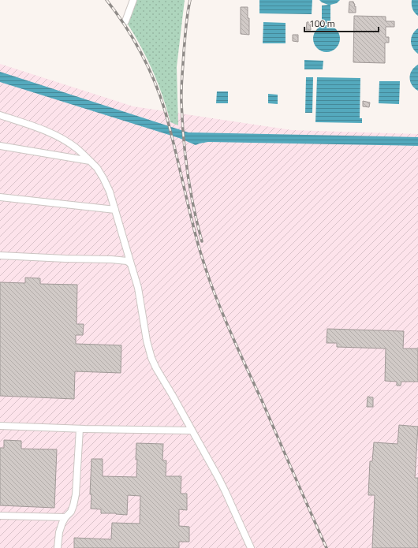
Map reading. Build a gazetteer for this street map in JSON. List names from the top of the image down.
{
  "scale_bar": "100 m"
}
